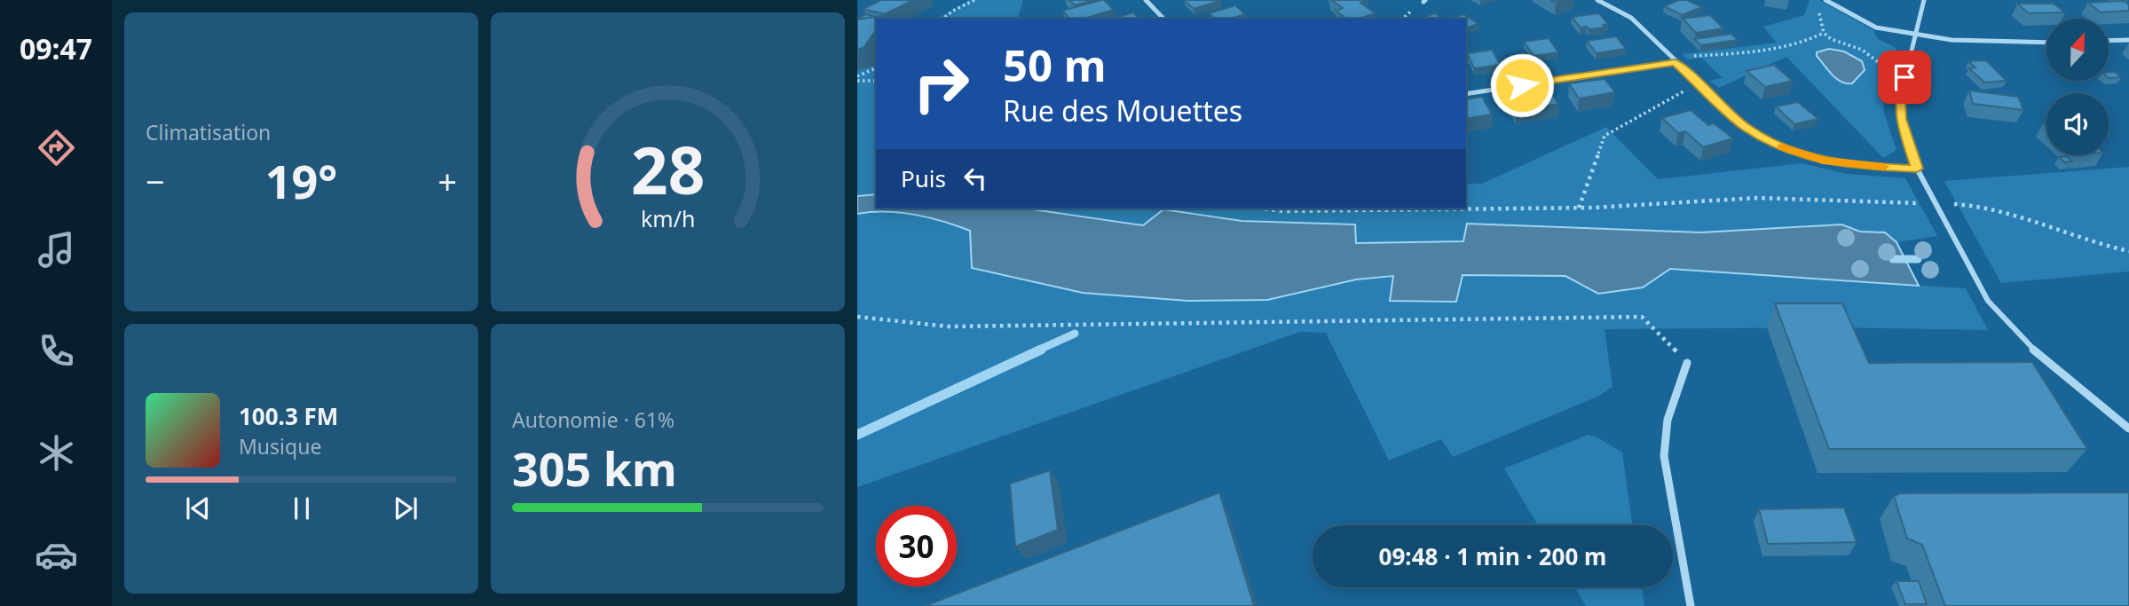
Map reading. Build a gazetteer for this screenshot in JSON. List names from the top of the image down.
{
  "north": "top",
  "page": {
    "tabs": "09:47",
    "tile": [
      "Climatisation",
      ["Autonomie · 61%", "305 km"]
    ],
    "turn": ["50 m", "Rue des Mouettes"],
    "then": "Puis",
    "heat": ["−", "19°", "+"],
    "song": ["100.3 FM", "Musique"],
    "limit": "30",
    "trip": "09:48 · 1 min · 200 m",
    "gauge": ["28", "km/h"]
  }
}
